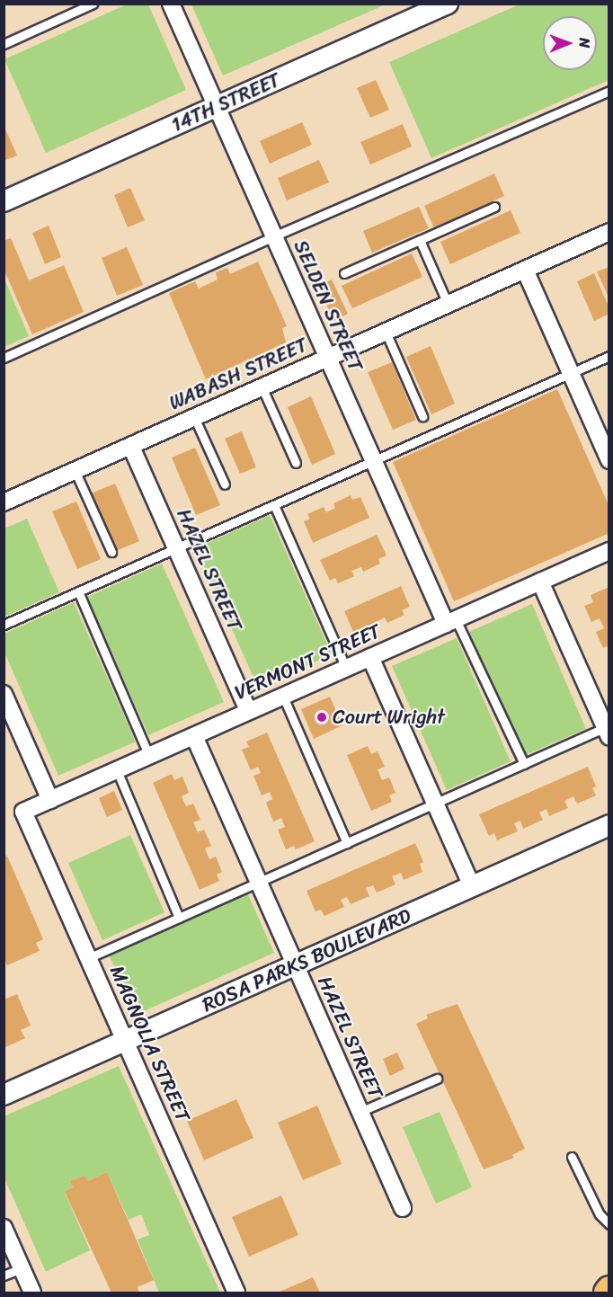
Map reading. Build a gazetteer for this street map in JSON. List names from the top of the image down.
{
  "streets": {
    "street": [
      "14TH STREET",
      "SELDEN STREET",
      "WABASH STREET",
      "HAZEL STREET",
      "VERMONT STREET",
      "ROSA PARKS BOULEVARD",
      "MAGNOLIA STREET"
    ]
  },
  "crossings": [
    ["14TH STREET", "SELDEN STREET"],
    ["SELDEN STREET", "WABASH STREET"],
    ["SELDEN STREET", "VERMONT STREET"],
    ["WABASH STREET", "HAZEL STREET"],
    ["HAZEL STREET", "VERMONT STREET"],
    ["HAZEL STREET", "ROSA PARKS BOULEVARD"],
    ["VERMONT STREET", "MAGNOLIA STREET"],
    ["ROSA PARKS BOULEVARD", "MAGNOLIA STREET"]
  ],
  "places": ["Court Wright"],
  "north": "right"
}
